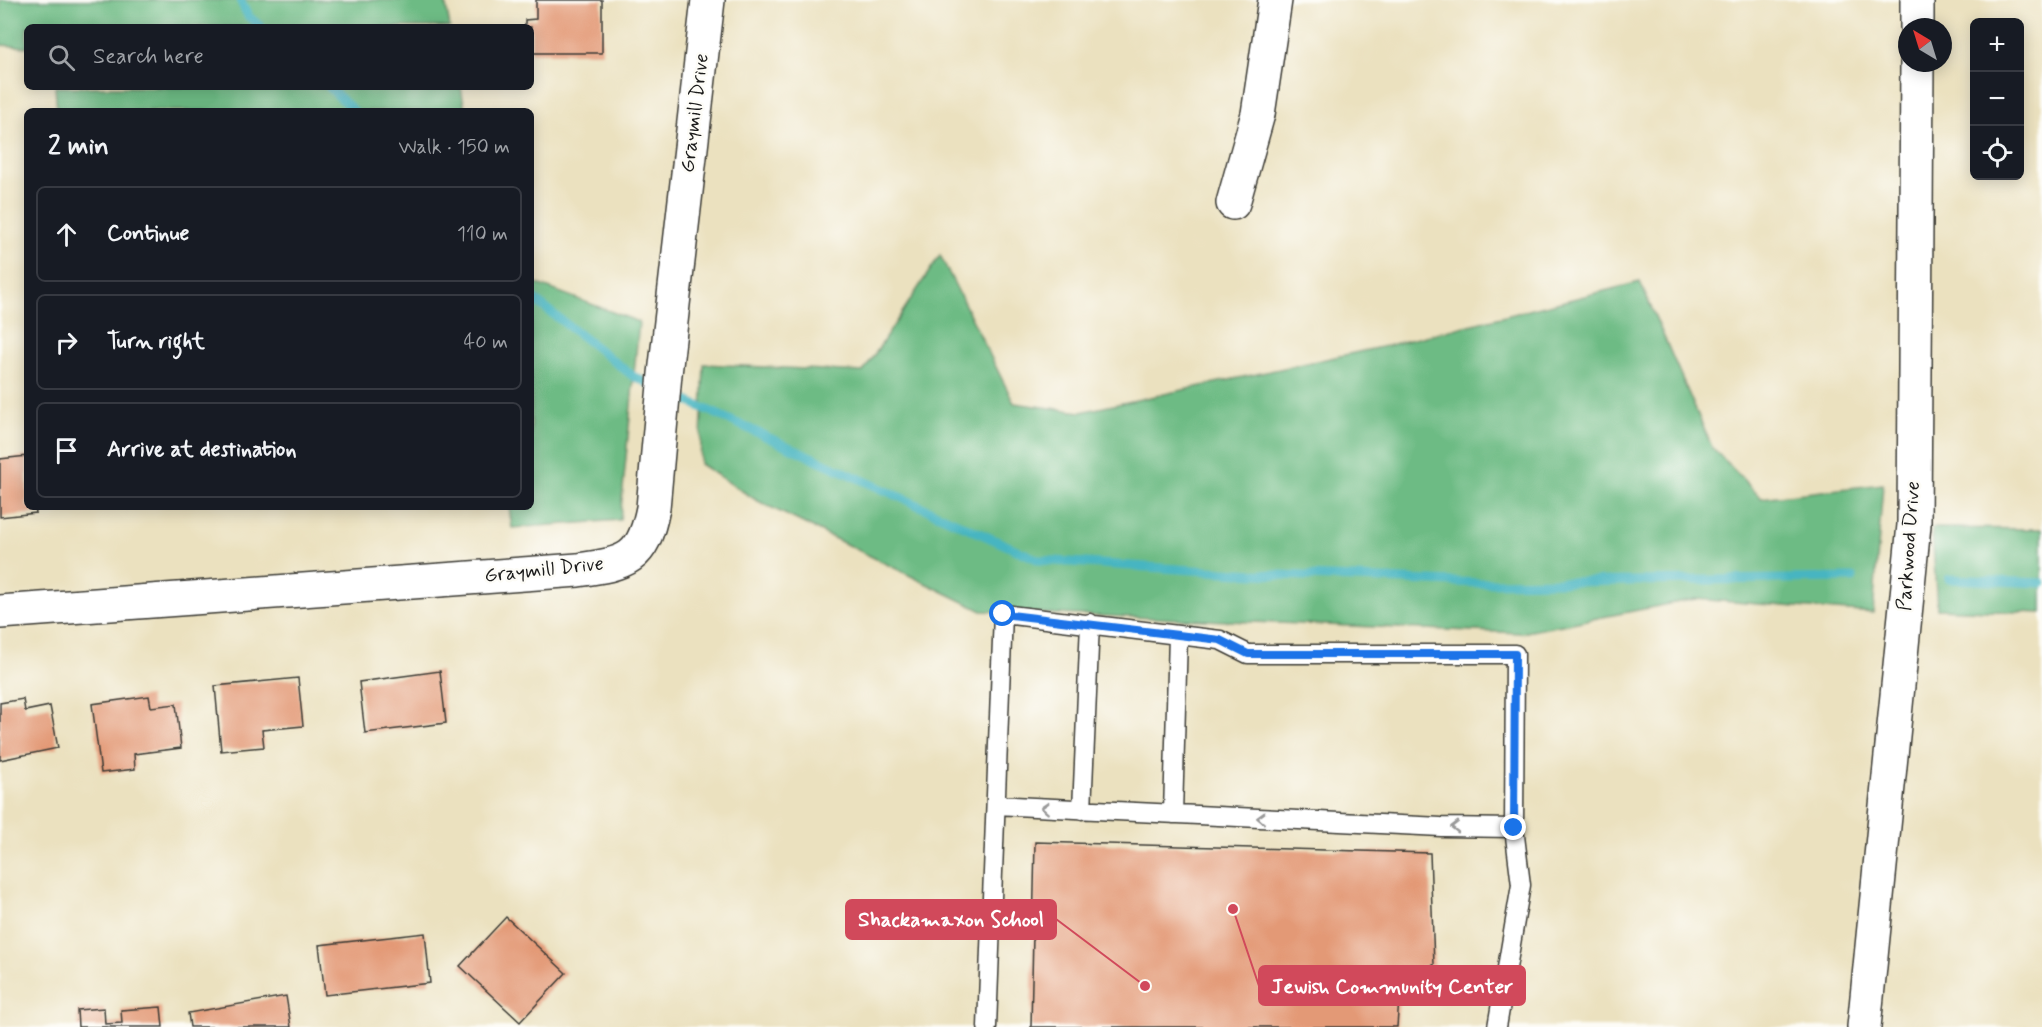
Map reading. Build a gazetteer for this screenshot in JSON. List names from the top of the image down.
{
  "streets": {
    "street": ["Graymill Drive", "Parkwood Drive"]
  },
  "places": ["Jewish Community Center", "Shackamaxon School"],
  "north": "top left",
  "page": {
    "map_buttons": ["+", "−"],
    "search": "Search here",
    "heading": ["2 min", "Walk · 150 m"],
    "list": [
      ["Continue", "110 m"],
      ["Turn right", "40 m"],
      "Arrive at destination"
    ]
  }
}
